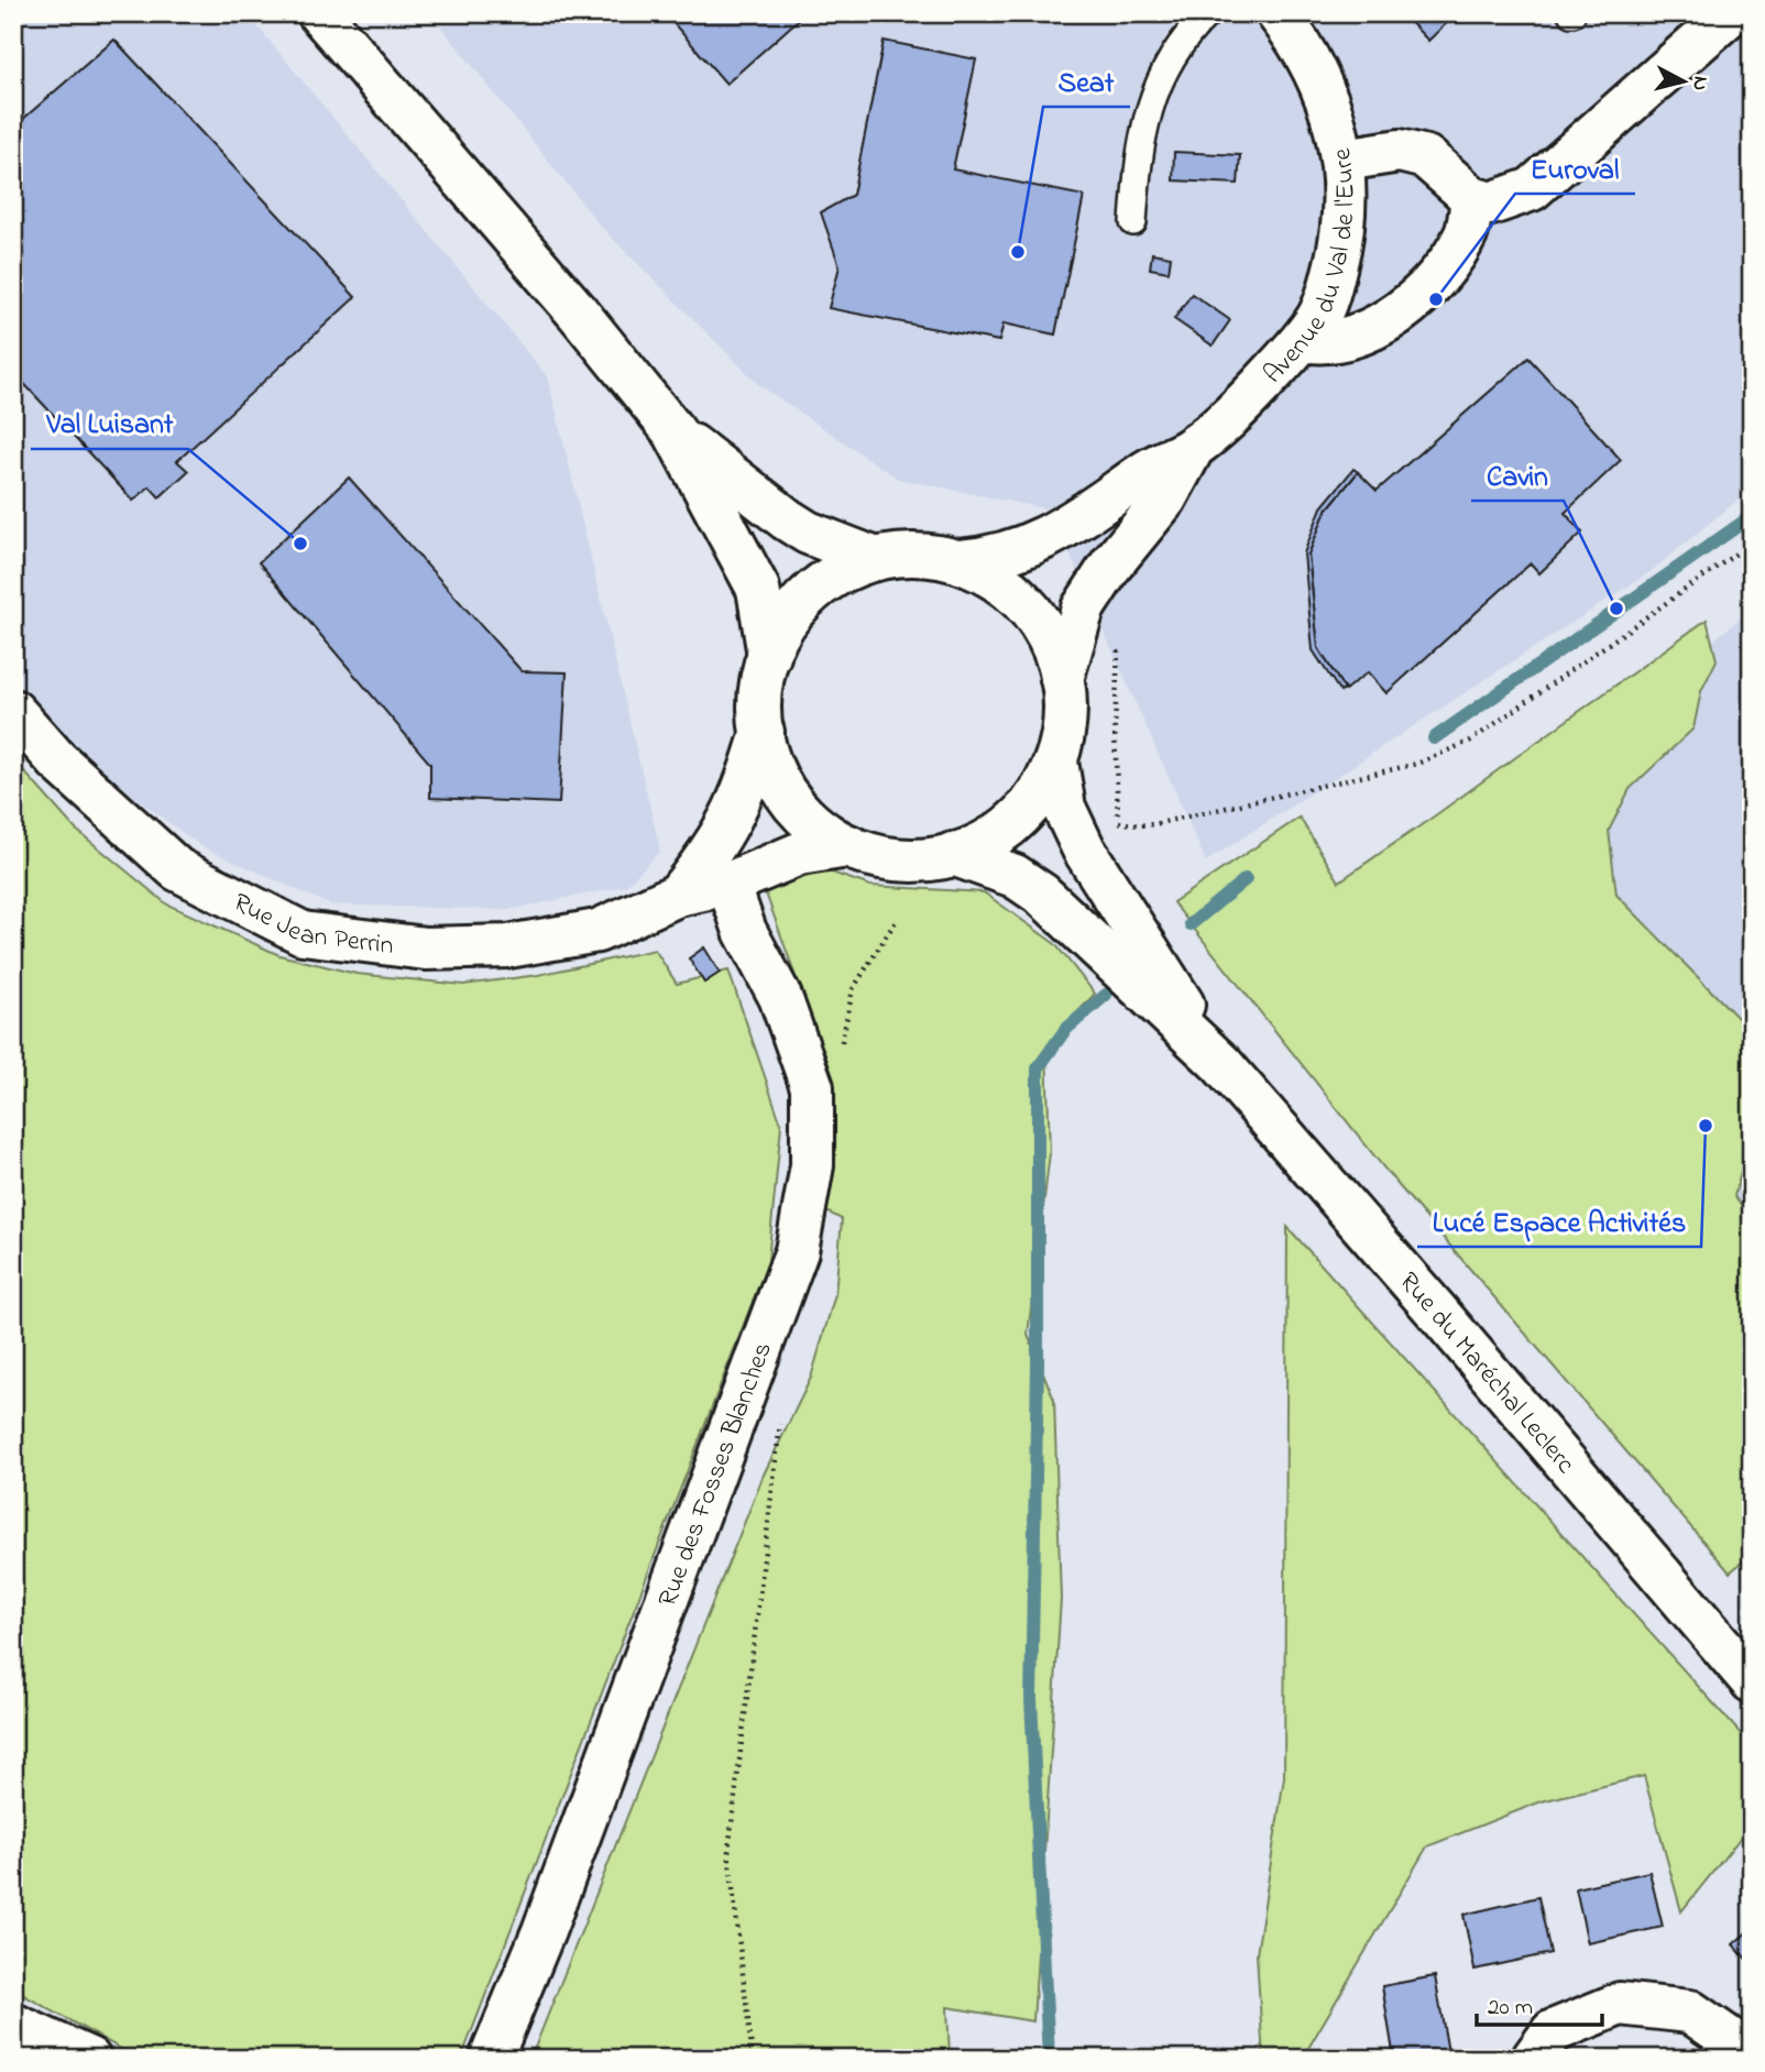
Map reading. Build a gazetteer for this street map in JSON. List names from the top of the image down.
{
  "streets": {
    "street": [
      "Avenue du Val de l'Eure",
      "Rue Jean Perrin",
      "Rue du Maréchal Leclerc",
      "Rue des Fosses Blanches"
    ]
  },
  "crossings": [
    ["Rue Jean Perrin", "Rue des Fosses Blanches"]
  ],
  "places": [
    "Seat",
    "Euroval",
    "Val Luisant",
    "Cavin",
    "Lucé Espace Activités"
  ],
  "scale_bar": "20 m",
  "north": "right"
}
